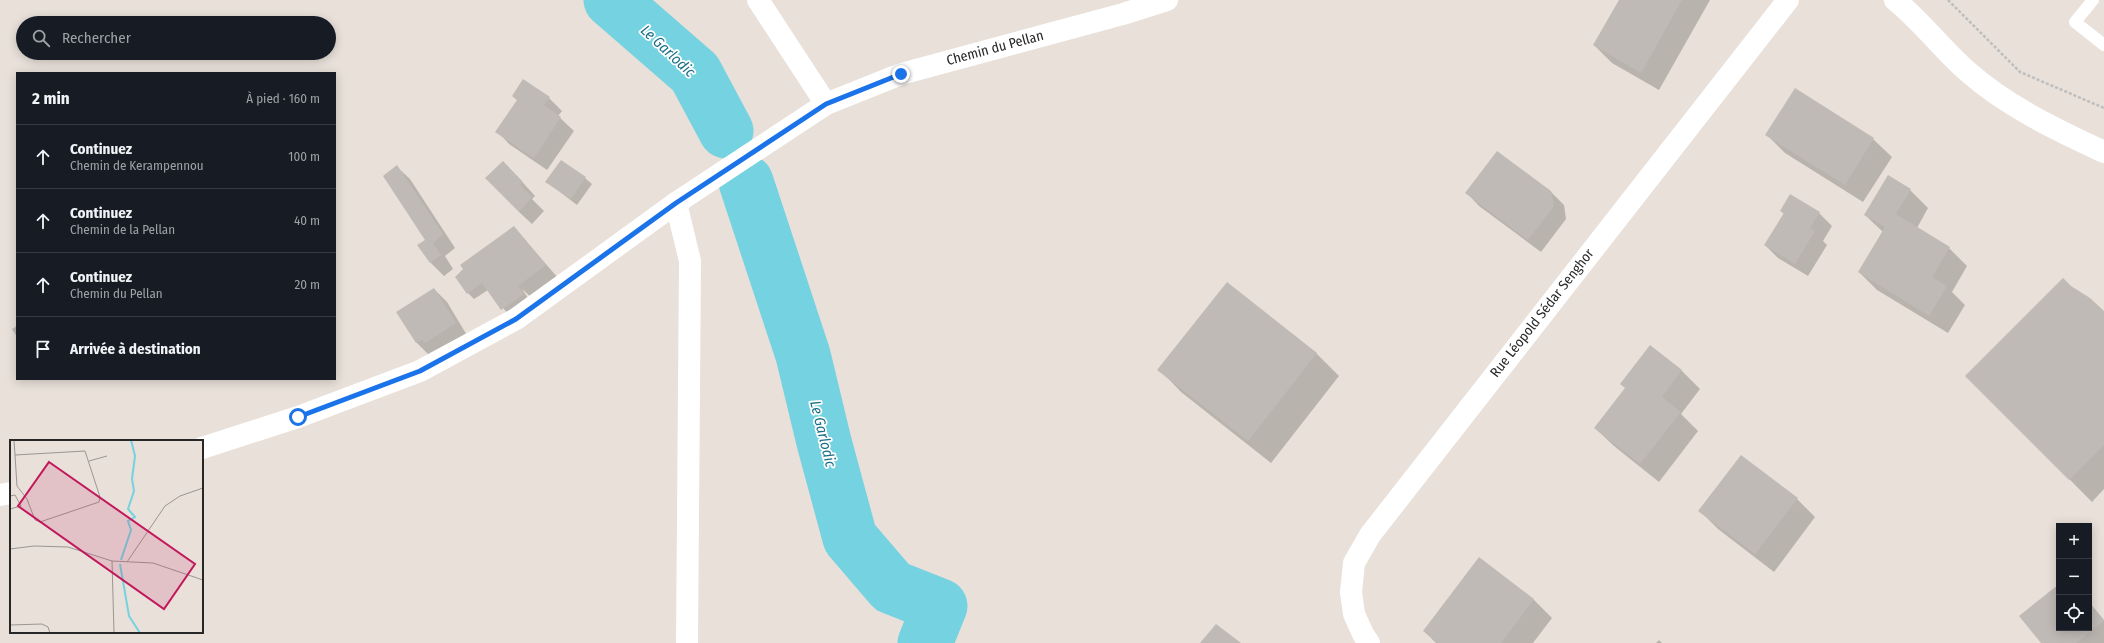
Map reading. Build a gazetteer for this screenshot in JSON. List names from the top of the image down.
{
  "streets": {
    "street": ["Chemin du Pellan", "Rue Léopold Sédar Senghor"]
  },
  "water": ["Le Garlodic"],
  "page": {
    "search": "Rechercher",
    "heading": ["2 min", "À pied · 160 m"],
    "list": [
      ["Continuez", "Chemin de Kerampennou", "100 m"],
      ["Continuez", "Chemin de la Pellan", "40 m"],
      ["Continuez", "Chemin du Pellan", "20 m"],
      "Arrivée à destination"
    ],
    "map_buttons": ["+", "−"]
  }
}
